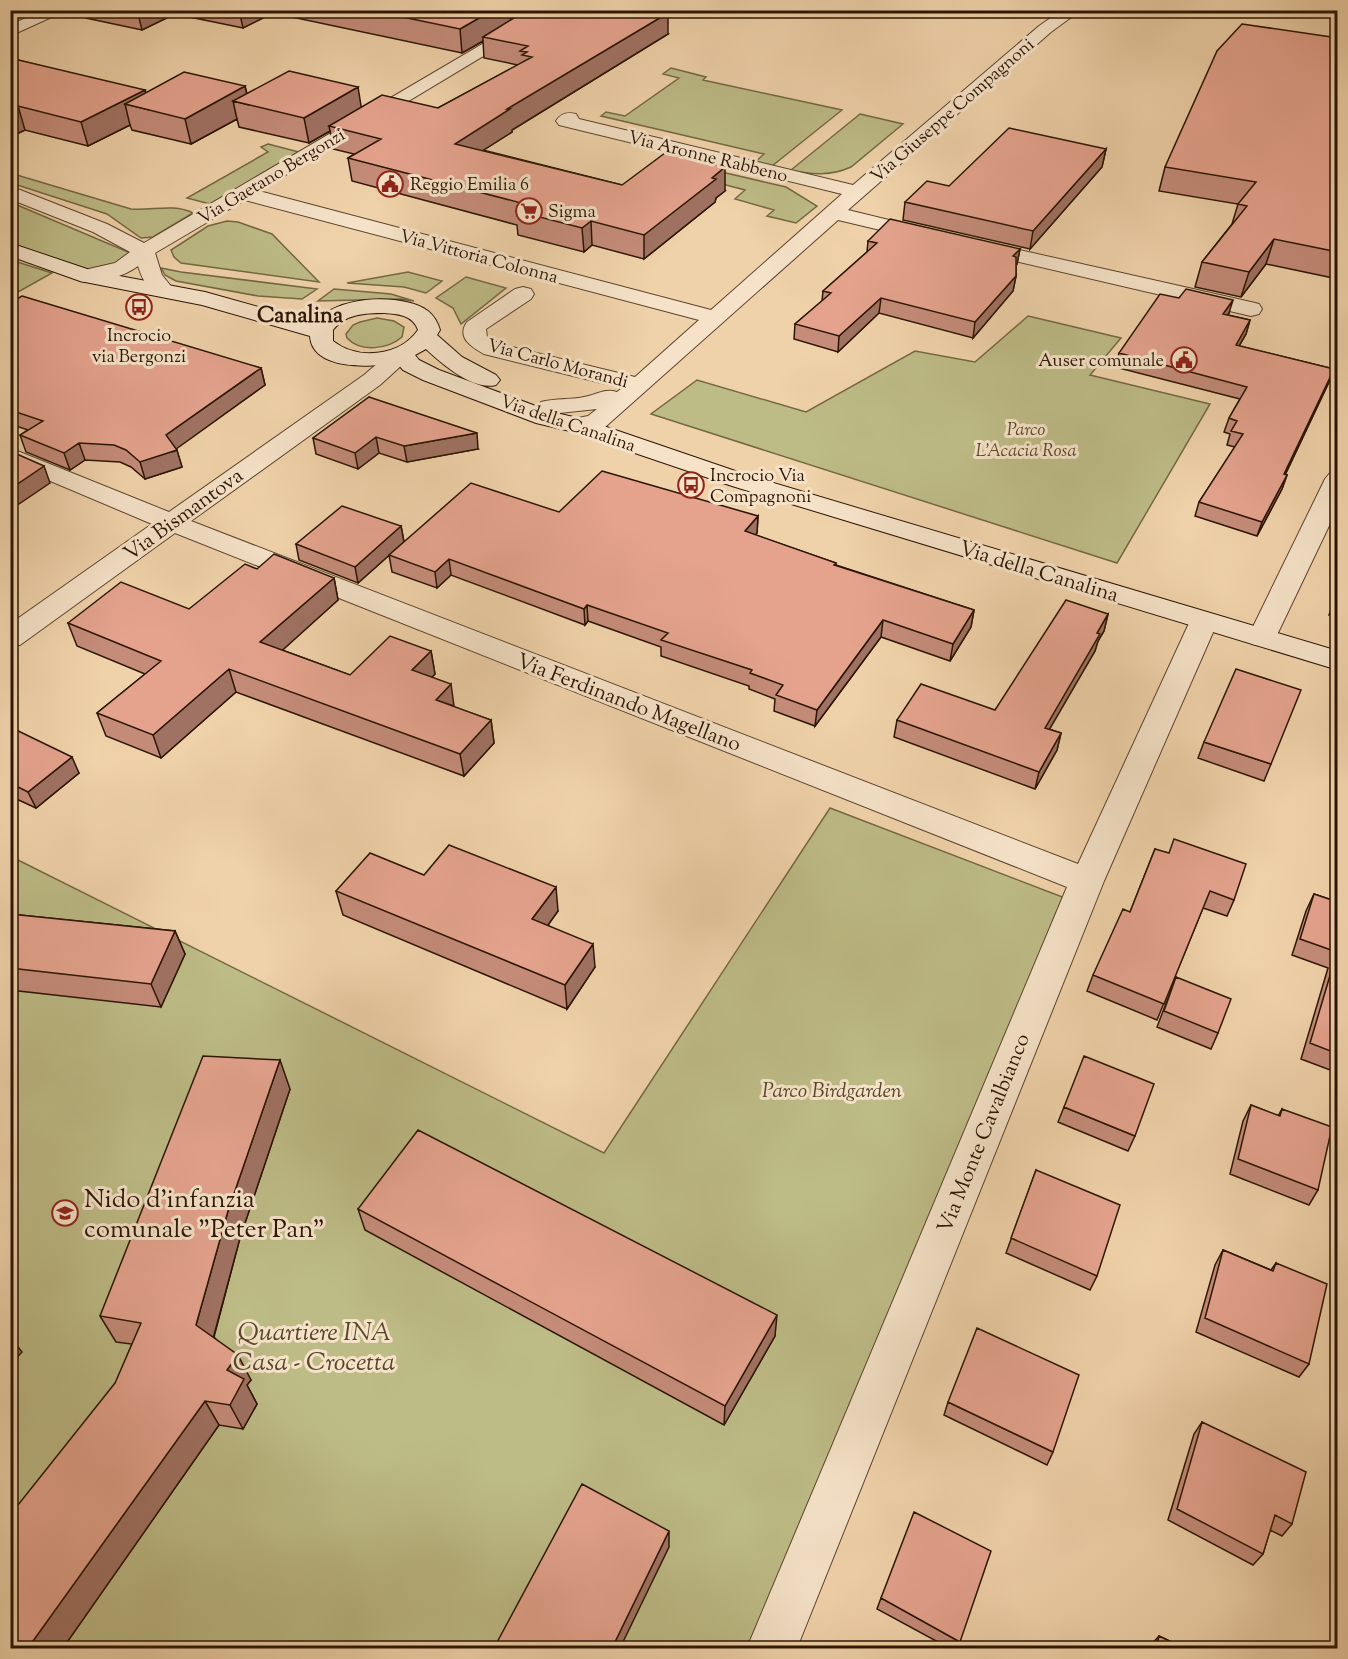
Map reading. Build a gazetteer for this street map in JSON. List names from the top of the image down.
{
  "streets": {
    "street": [
      "Via Giuseppe Compagnoni",
      "Via Aronne Rabbeno",
      "Via Gaetano Bergonzi",
      "Via Vittoria Colonna",
      "Via Carlo Morandi",
      "Via della Canalina",
      "Via Bismantova",
      "Via Ferdinando Magellano",
      "Via Monte Cavalbianco"
    ]
  },
  "crossings": [
    ["Via Giuseppe Compagnoni", "Via Aronne Rabbeno"],
    ["Via Giuseppe Compagnoni", "Via Vittoria Colonna"],
    ["Via Giuseppe Compagnoni", "Via Carlo Morandi"],
    ["Via Giuseppe Compagnoni", "Via della Canalina"],
    ["Via Gaetano Bergonzi", "Via Vittoria Colonna"],
    ["Via Gaetano Bergonzi", "Via della Canalina"],
    ["Via della Canalina", "Via Bismantova"],
    ["Via della Canalina", "Via Monte Cavalbianco"],
    ["Via Bismantova", "Via Ferdinando Magellano"],
    ["Via Ferdinando Magellano", "Via Monte Cavalbianco"]
  ],
  "districts": ["Canalina"],
  "parks": ["Parco L'Acacia Rosa", "Parco Birdgarden", "Quartiere INA Casa - Crocetta"],
  "places": {
    "public building": ["Reggio Emilia 6", "Auser comunale"],
    "supermarket": ["Sigma"],
    "bus stop": ["Incrocio via Bergonzi", "Incrocio Via Compagnoni"],
    "school or university": ["Nido d'infanzia comunale \"Peter Pan\""]
  }
}
